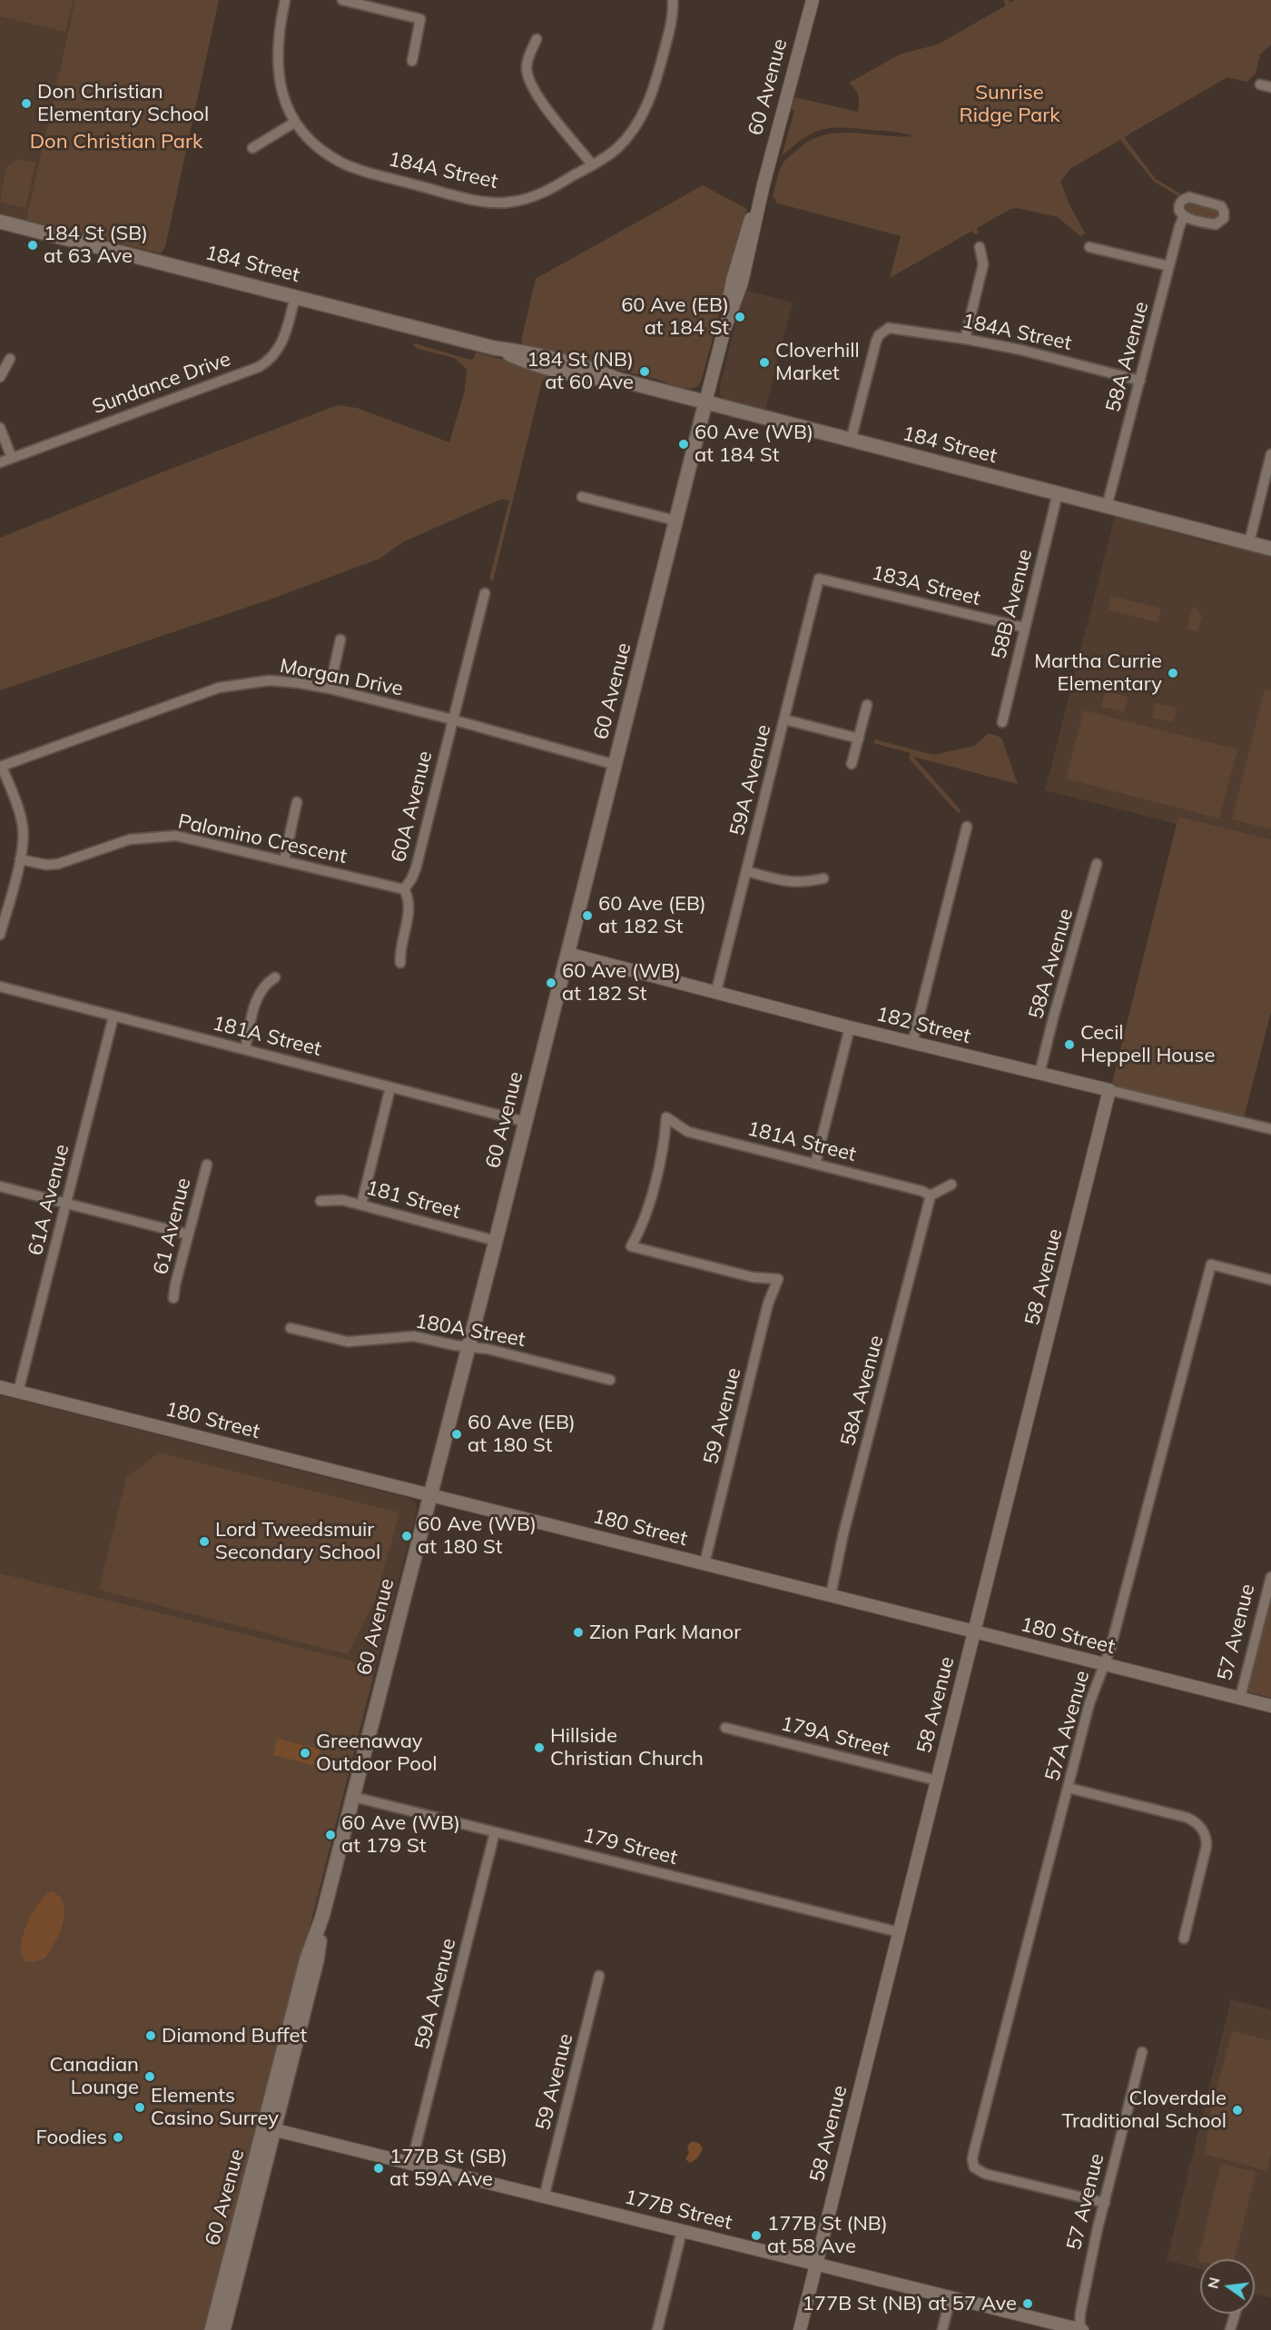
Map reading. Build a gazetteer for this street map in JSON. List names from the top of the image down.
{
  "streets": {
    "main road": ["60 Avenue", "184 Street"],
    "street": [
      "184A Street",
      "58A Avenue",
      "Sundance Drive",
      "183A Street",
      "58B Avenue",
      "Morgan Drive",
      "59A Avenue",
      "60A Avenue",
      "Palomino Crescent",
      "182 Street",
      "181A Street",
      "61A Avenue",
      "181 Street",
      "61 Avenue",
      "58 Avenue",
      "180A Street",
      "59 Avenue",
      "180 Street",
      "57 Avenue",
      "57A Avenue",
      "179A Street",
      "179 Street",
      "177B Street"
    ]
  },
  "crossings": [
    ["60 Avenue", "184 Street"],
    ["60 Avenue", "Morgan Drive"],
    ["60 Avenue", "182 Street"],
    ["60 Avenue", "181A Street"],
    ["60 Avenue", "181 Street"],
    ["60 Avenue", "180A Street"],
    ["60 Avenue", "180 Street"],
    ["60 Avenue", "179 Street"],
    ["60 Avenue", "177B Street"],
    ["184A Street", "184 Street"],
    ["184A Street", "58A Avenue"],
    ["184 Street", "58A Avenue"],
    ["184 Street", "Sundance Drive"],
    ["184 Street", "58B Avenue"],
    ["58A Avenue", "182 Street"],
    ["58A Avenue", "181A Street"],
    ["58A Avenue", "180 Street"],
    ["183A Street", "58B Avenue"],
    ["183A Street", "59A Avenue"],
    ["Morgan Drive", "60A Avenue"],
    ["59A Avenue", "182 Street"],
    ["59A Avenue", "179 Street"],
    ["59A Avenue", "177B Street"],
    ["60A Avenue", "Palomino Crescent"],
    ["182 Street", "58 Avenue"],
    ["181A Street", "61A Avenue"],
    ["181A Street", "59 Avenue"],
    ["61A Avenue", "180 Street"],
    ["58 Avenue", "180 Street"],
    ["58 Avenue", "179A Street"],
    ["58 Avenue", "179 Street"],
    ["58 Avenue", "177B Street"],
    ["59 Avenue", "180 Street"],
    ["59 Avenue", "177B Street"],
    ["180 Street", "57 Avenue"],
    ["180 Street", "57A Avenue"],
    ["57 Avenue", "57A Avenue"],
    ["57 Avenue", "177B Street"]
  ],
  "parks": ["Sunrise Ridge Park", "Don Christian Park"],
  "places": [
    "Don Christian Elementary School",
    "184 St (SB) at 63 Ave",
    "60 Ave (EB) at 184 St",
    "Cloverhill Market",
    "184 St (NB) at 60 Ave",
    "60 Ave (WB) at 184 St",
    "Martha Currie Elementary",
    "60 Ave (EB) at 182 St",
    "60 Ave (WB) at 182 St",
    "Cecil Heppell House",
    "60 Ave (EB) at 180 St",
    "60 Ave (WB) at 180 St",
    "Lord Tweedsmuir Secondary School",
    "Zion Park Manor",
    "Hillside Christian Church",
    "Greenaway Outdoor Pool",
    "60 Ave (WB) at 179 St",
    "Diamond Buffet",
    "Canadian Lounge",
    "Elements Casino Surrey",
    "Cloverdale Traditional School",
    "Foodies",
    "177B St (SB) at 59A Ave",
    "177B St (NB) at 58 Ave",
    "177B St (NB) at 57 Ave"
  ],
  "north": "left"
}
